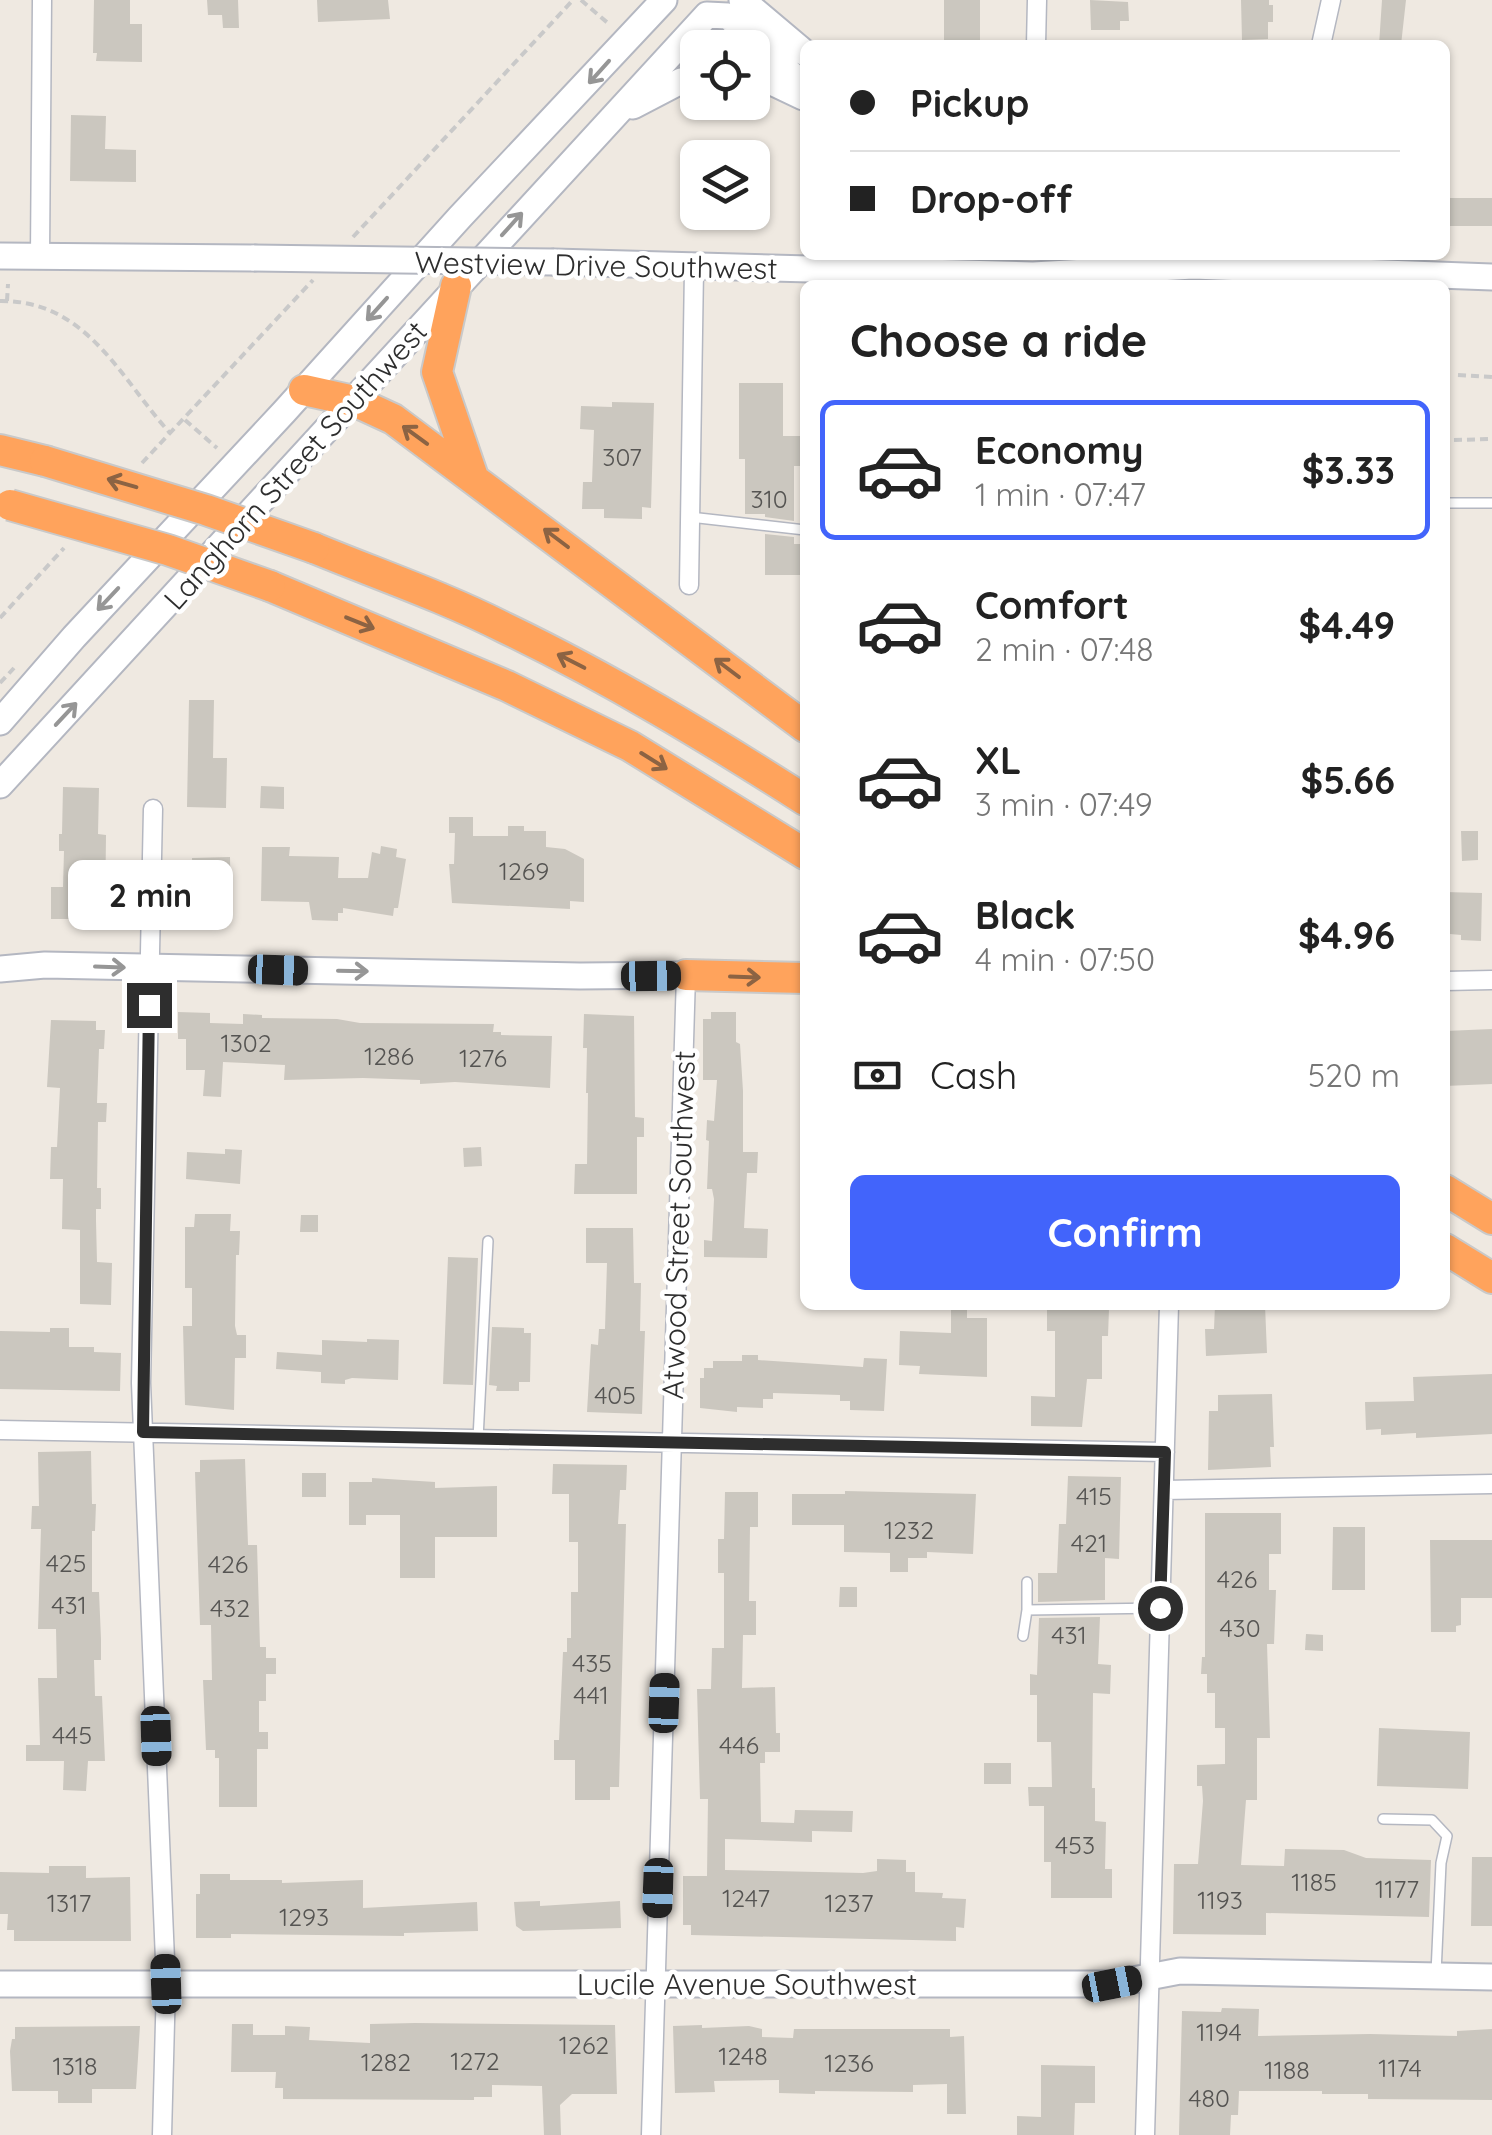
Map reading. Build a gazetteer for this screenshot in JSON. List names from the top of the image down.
{
  "streets": {
    "street": [
      "Westview Drive Southwest",
      "Langhorn Street Southwest",
      "Atwood Street Southwest",
      "Lucile Avenue Southwest"
    ]
  },
  "crossings": [
    ["Atwood Street Southwest", "Lucile Avenue Southwest"]
  ],
  "house_numbers": [
    "307",
    "310",
    "1269",
    "1302",
    "1286",
    "1276",
    "405",
    "415",
    "1232",
    "421",
    "425",
    "426",
    "426",
    "431",
    "432",
    "430",
    "431",
    "435",
    "441",
    "445",
    "446",
    "453",
    "1185",
    "1177",
    "1247",
    "1193",
    "1317",
    "1237",
    "1293",
    "1194",
    "1262",
    "1248",
    "1272",
    "1282",
    "1236",
    "1318",
    "1174",
    "1188",
    "480"
  ],
  "page": {
    "banner": ["Pickup", "Drop-off"],
    "heading": "Choose a ride",
    "list": [
      {
        "name": "Economy",
        "note": "1 min · 07:47",
        "value": "$3.33"
      },
      {
        "name": "Comfort",
        "note": "2 min · 07:48",
        "value": "$4.49"
      },
      {
        "name": "XL",
        "note": "3 min · 07:49",
        "value": "$5.66"
      },
      {
        "name": "Black",
        "note": "4 min · 07:50",
        "value": "$4.96"
      }
    ],
    "bubble": "2 min",
    "pay": ["Cash", "520 m"],
    "buttons": "Confirm"
  }
}
